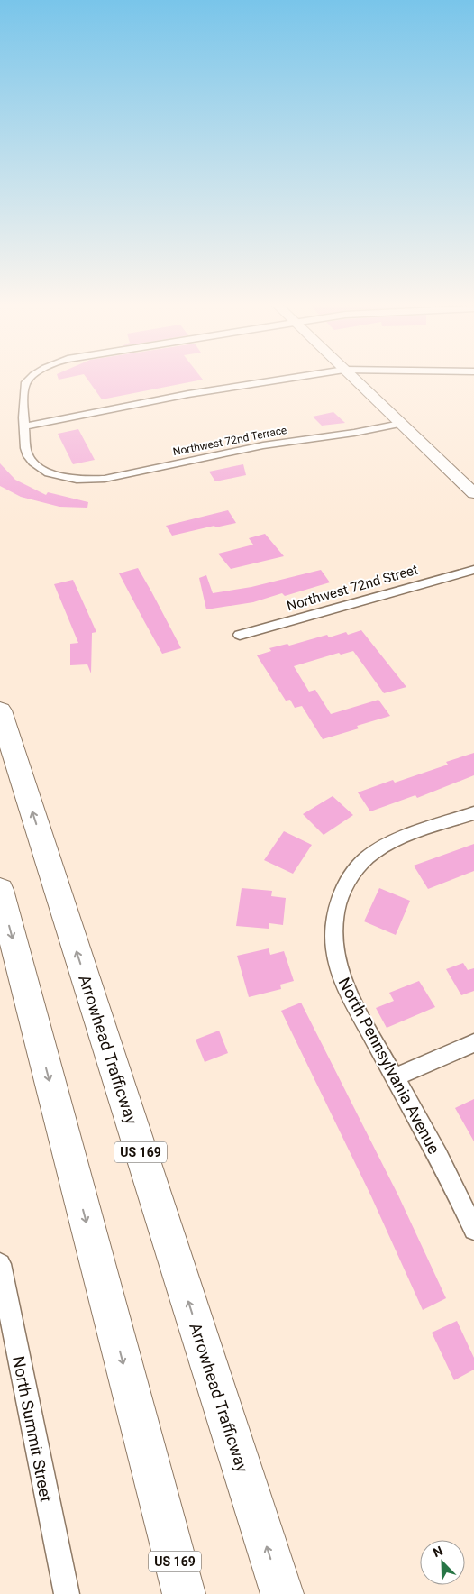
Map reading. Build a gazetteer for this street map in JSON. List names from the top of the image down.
{
  "streets": {
    "highway": ["Arrowhead Trafficway", "US 169"],
    "street": [
      "Northwest 72nd Terrace",
      "Northwest 72nd Street",
      "North Pennsylvania Avenue",
      "North Summit Street"
    ]
  },
  "north": "top left"
}
